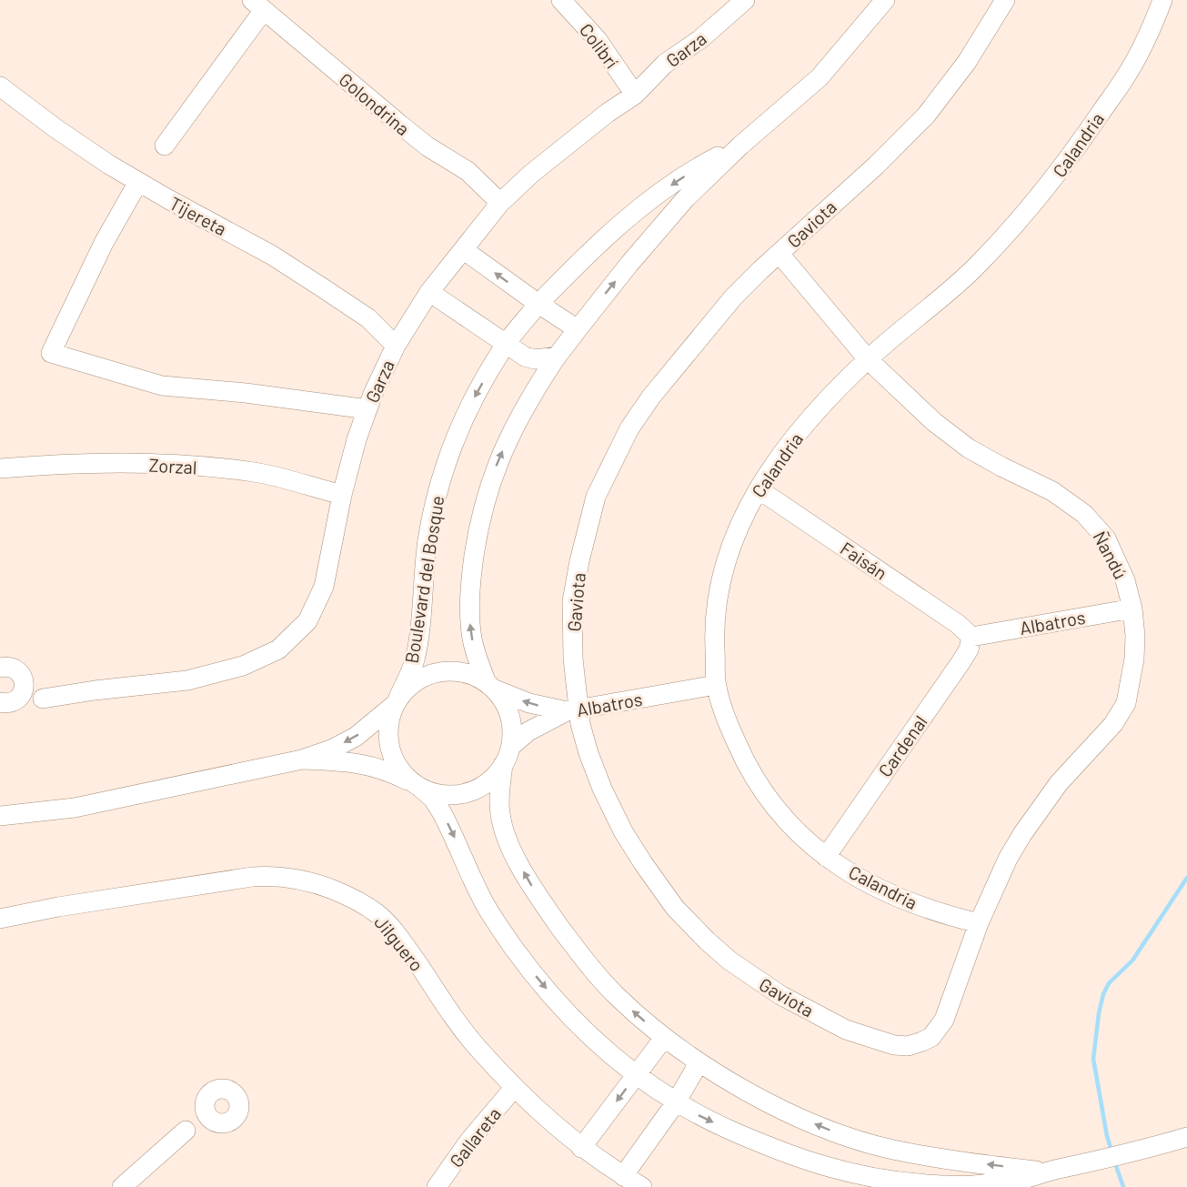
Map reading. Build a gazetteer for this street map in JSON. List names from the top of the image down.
{
  "streets": {
    "street": [
      "Colibrí",
      "Garza",
      "Golondrina",
      "Calandria",
      "Tijereta",
      "Gaviota",
      "Zorzal",
      "Ñandú",
      "Faisán",
      "Boulevard del Bosque",
      "Albatros",
      "Cardenal",
      "Jilguero",
      "Gallareta"
    ]
  },
  "crossings": [
    ["Colibrí", "Garza"],
    ["Garza", "Golondrina"],
    ["Garza", "Tijereta"],
    ["Garza", "Zorzal"],
    ["Calandria", "Gaviota"],
    ["Calandria", "Ñandú"],
    ["Calandria", "Faisán"],
    ["Calandria", "Albatros"],
    ["Calandria", "Cardenal"],
    ["Gaviota", "Ñandú"],
    ["Gaviota", "Albatros"],
    ["Ñandú", "Albatros"],
    ["Faisán", "Albatros"],
    ["Faisán", "Cardenal"],
    ["Albatros", "Cardenal"],
    ["Jilguero", "Gallareta"]
  ]
}
